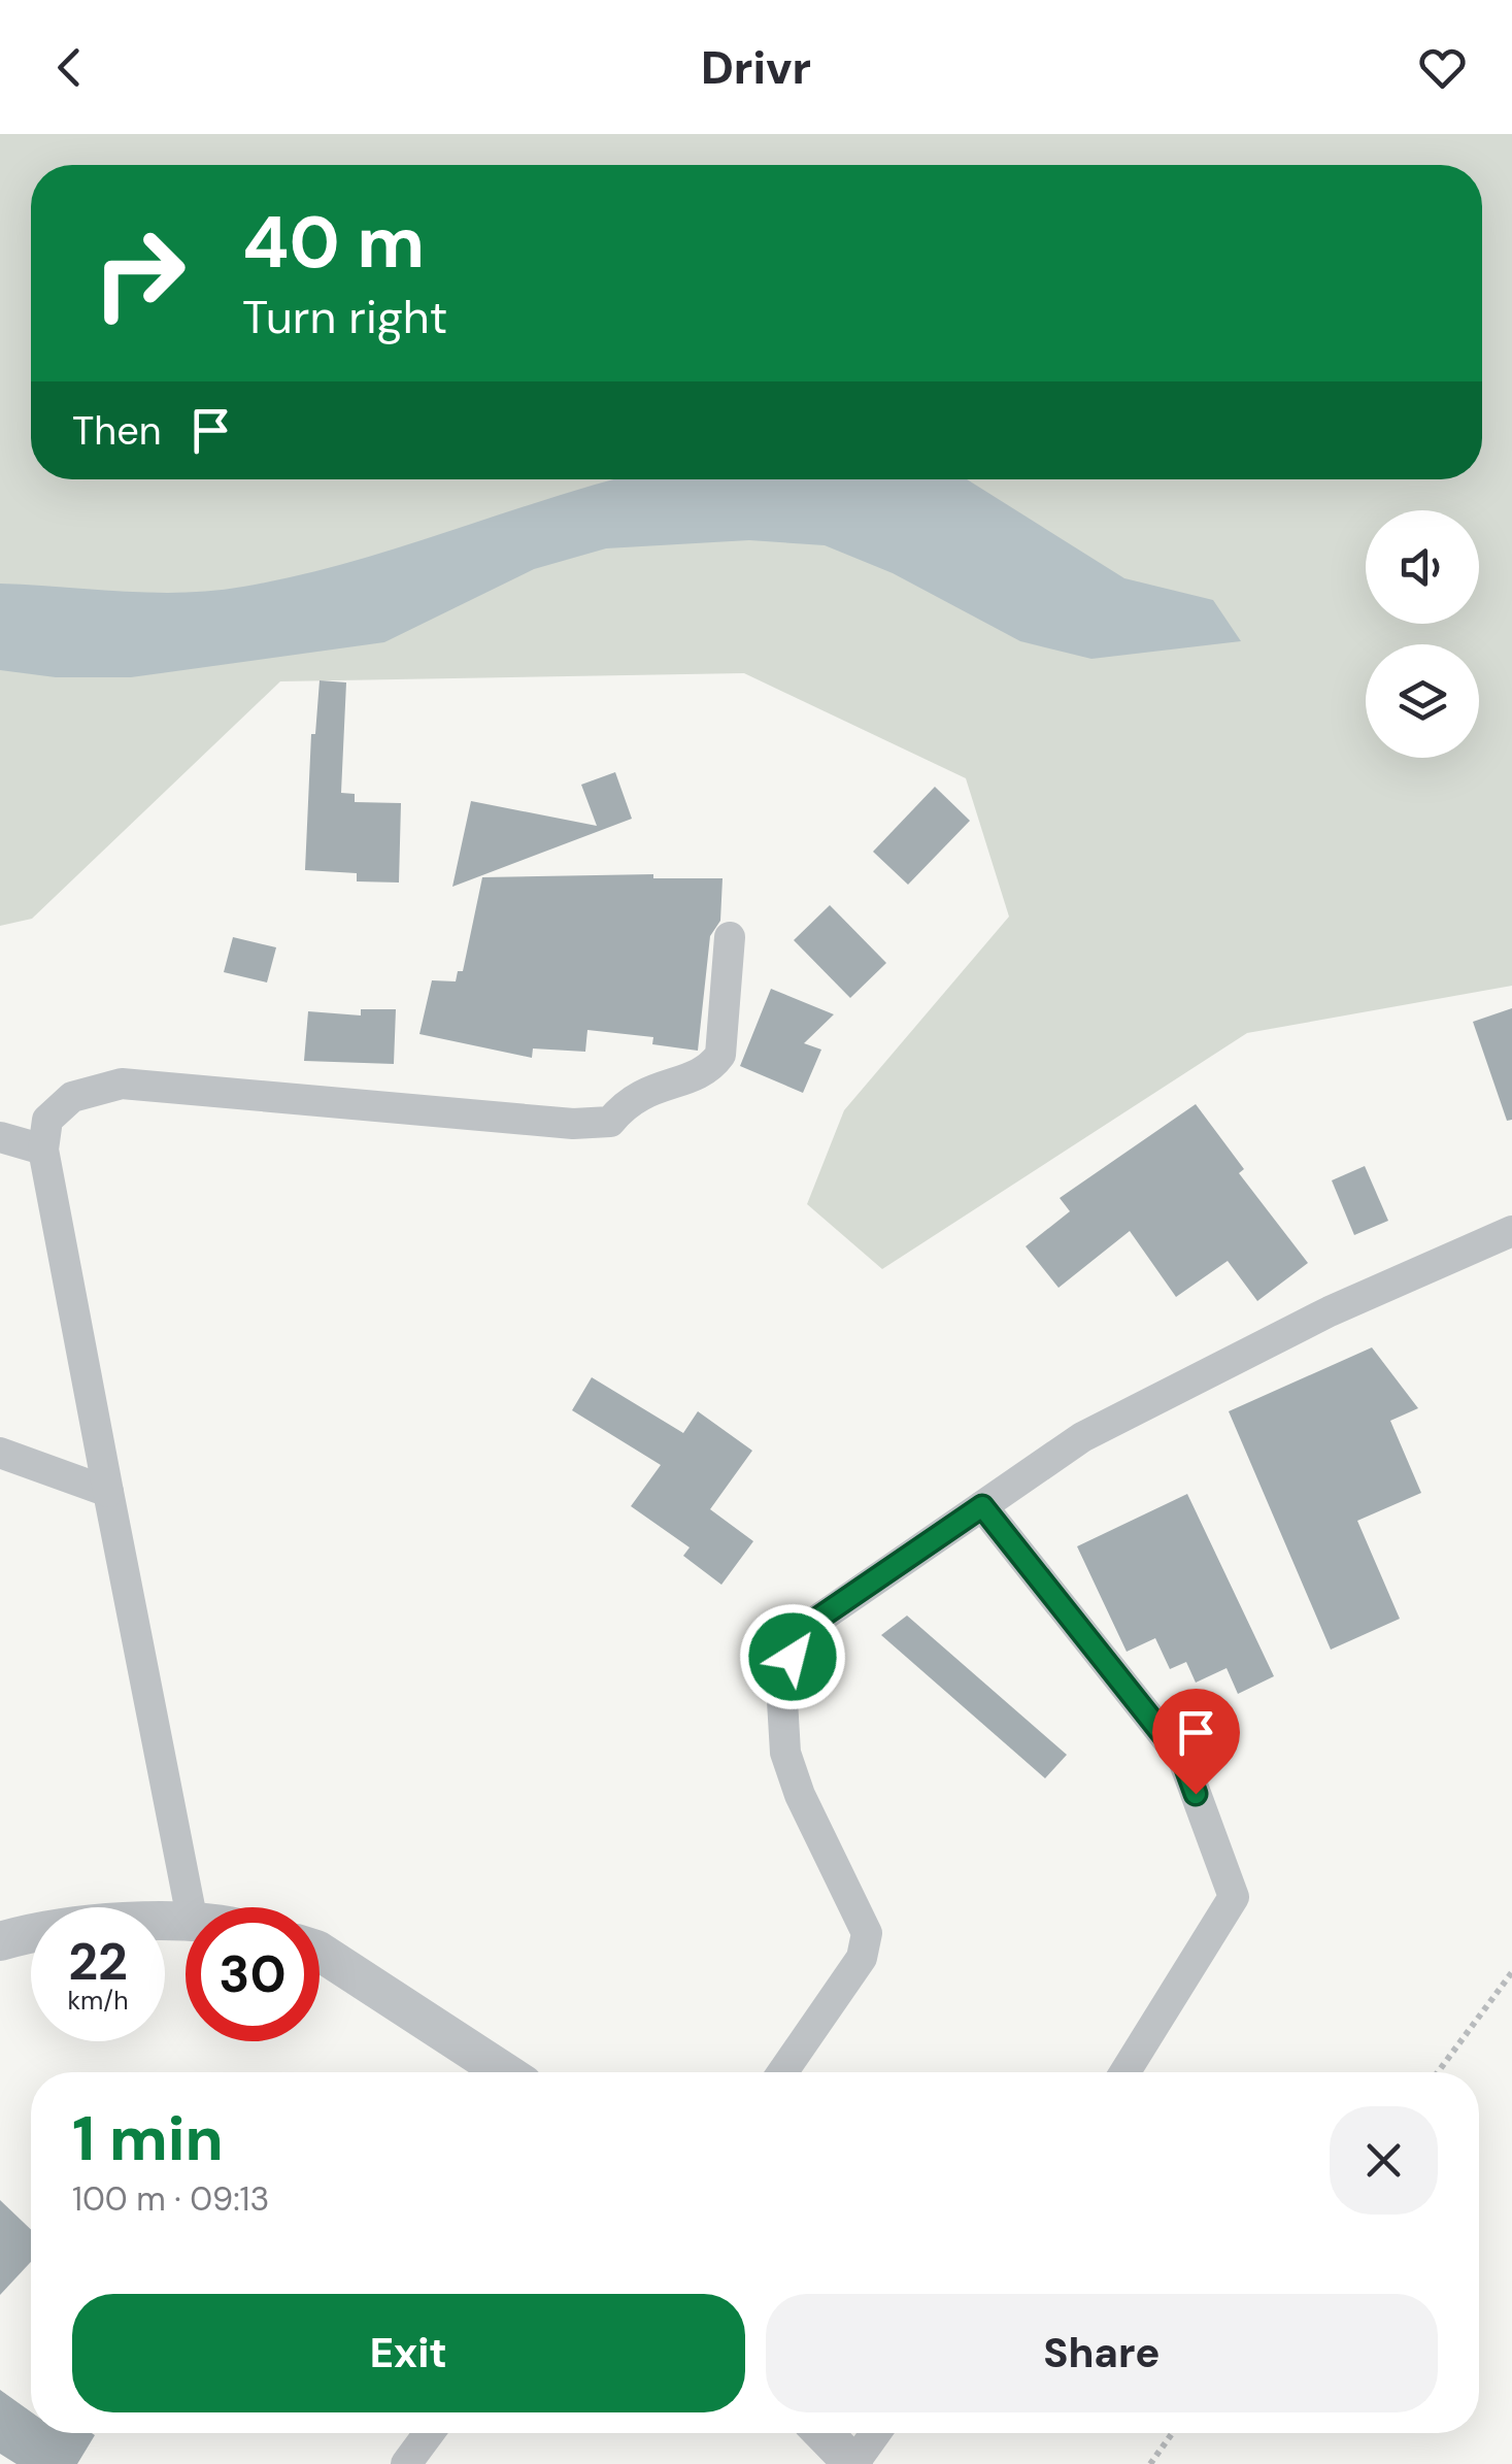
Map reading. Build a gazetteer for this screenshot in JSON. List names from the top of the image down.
{
  "page": {
    "header": "Drivr",
    "turn": ["40 m", "Turn right"],
    "then": "Then",
    "speed": "22 km/h",
    "limit": "30",
    "heading": ["1 min", "100 m · 09:13"],
    "buttons": ["Exit", "Share"]
  }
}
